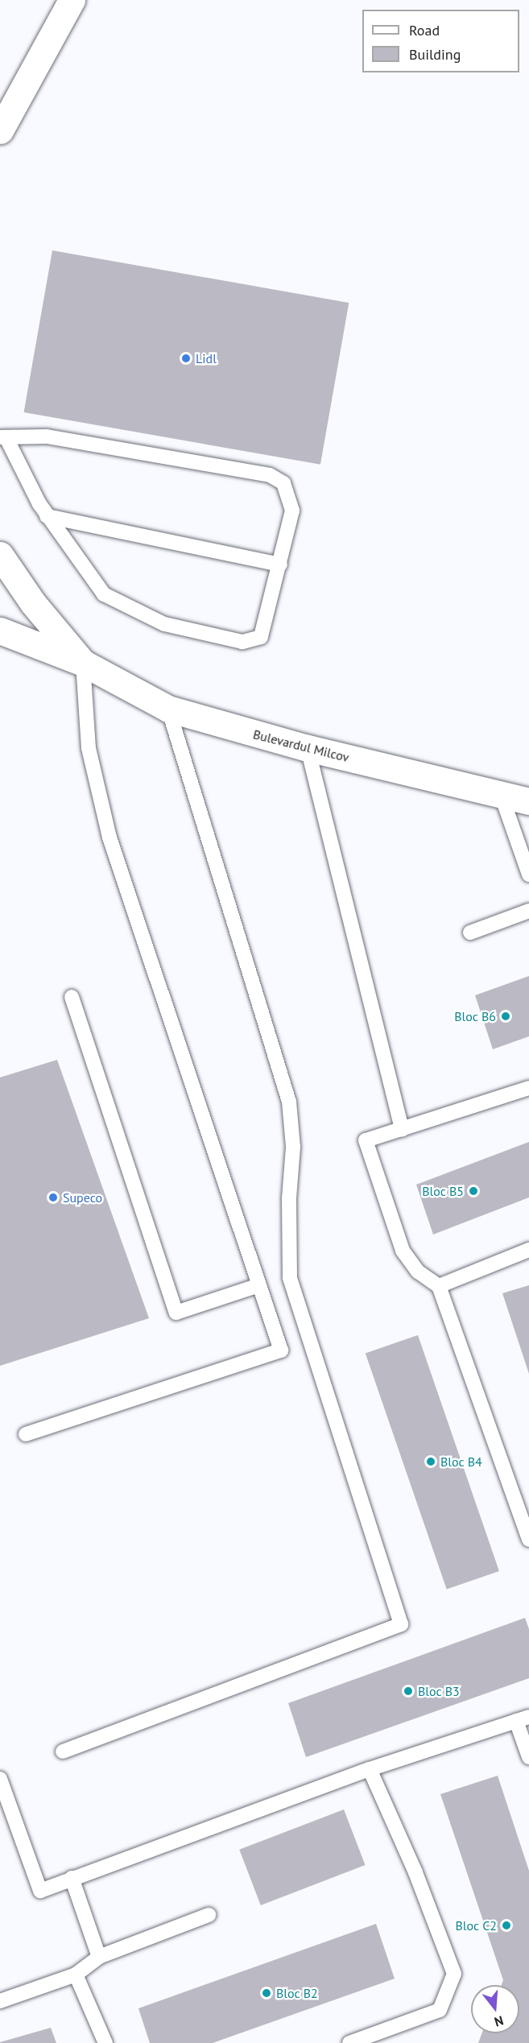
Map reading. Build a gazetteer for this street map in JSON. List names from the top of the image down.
{
  "streets": {
    "main road": ["Bulevardul Milcov"]
  },
  "places": [
    "Lidl",
    "Bloc B6",
    "Bloc B5",
    "Supeco",
    "Bloc B4",
    "Bloc B3",
    "Bloc C2",
    "Bloc B2"
  ],
  "legend": ["Road", "Building"],
  "north": "bottom"
}
